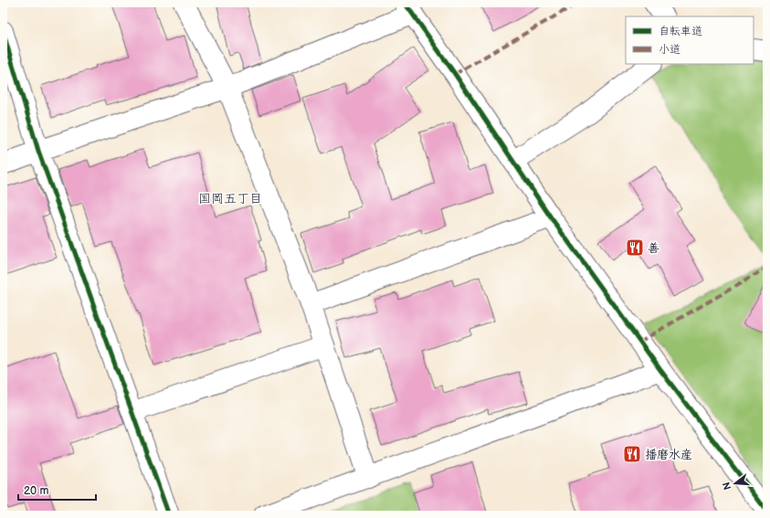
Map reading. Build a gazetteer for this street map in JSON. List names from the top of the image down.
{
  "districts": ["国岡五丁目"],
  "places": {
    "restaurant": ["善", "播磨水産"]
  },
  "legend": ["自転車道", "小道"],
  "scale_bar": "20 m",
  "north": "left"
}
